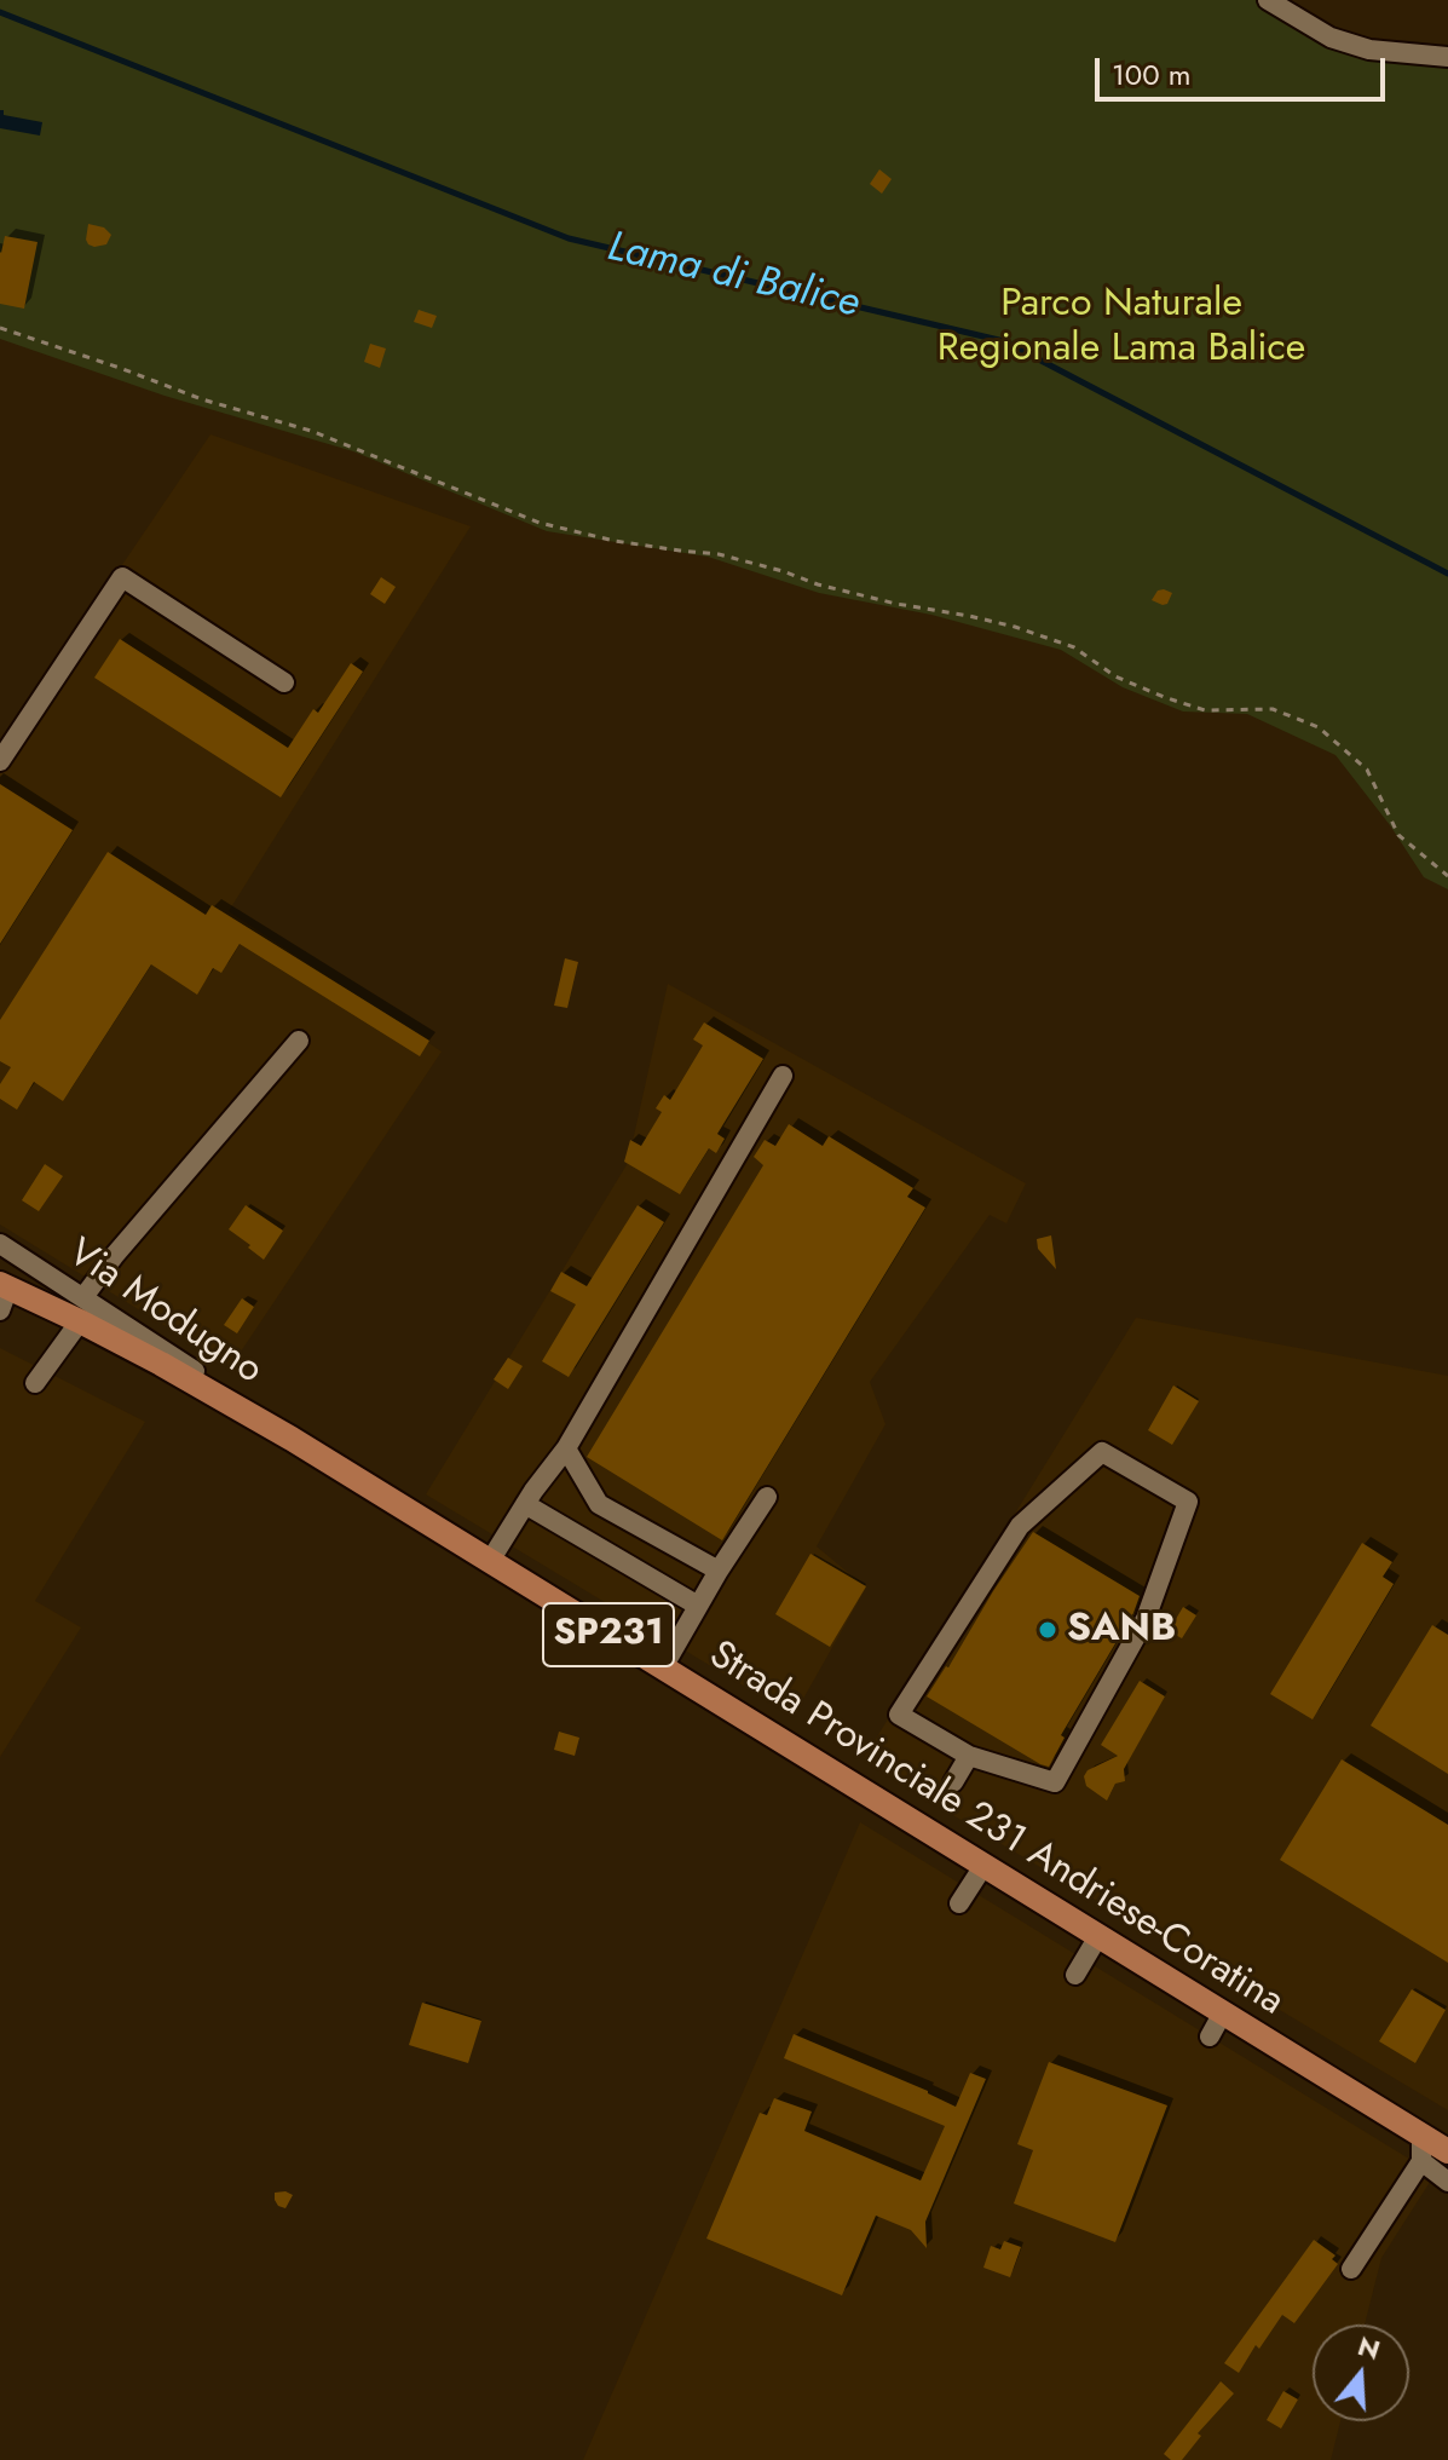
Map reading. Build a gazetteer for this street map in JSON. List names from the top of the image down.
{
  "streets": {
    "main road": ["SP231", "Strada Provinciale 231 Andriese-Coratina"],
    "street": ["Via Modugno"]
  },
  "crossings": [
    ["Via Modugno", "Strada Provinciale 231 Andriese-Coratina"]
  ],
  "water": ["Lama di Balice"],
  "parks": ["Parco Naturale Regionale Lama Balice"],
  "places": ["SANB"],
  "scale_bar": "100 m",
  "north": "top"
}
